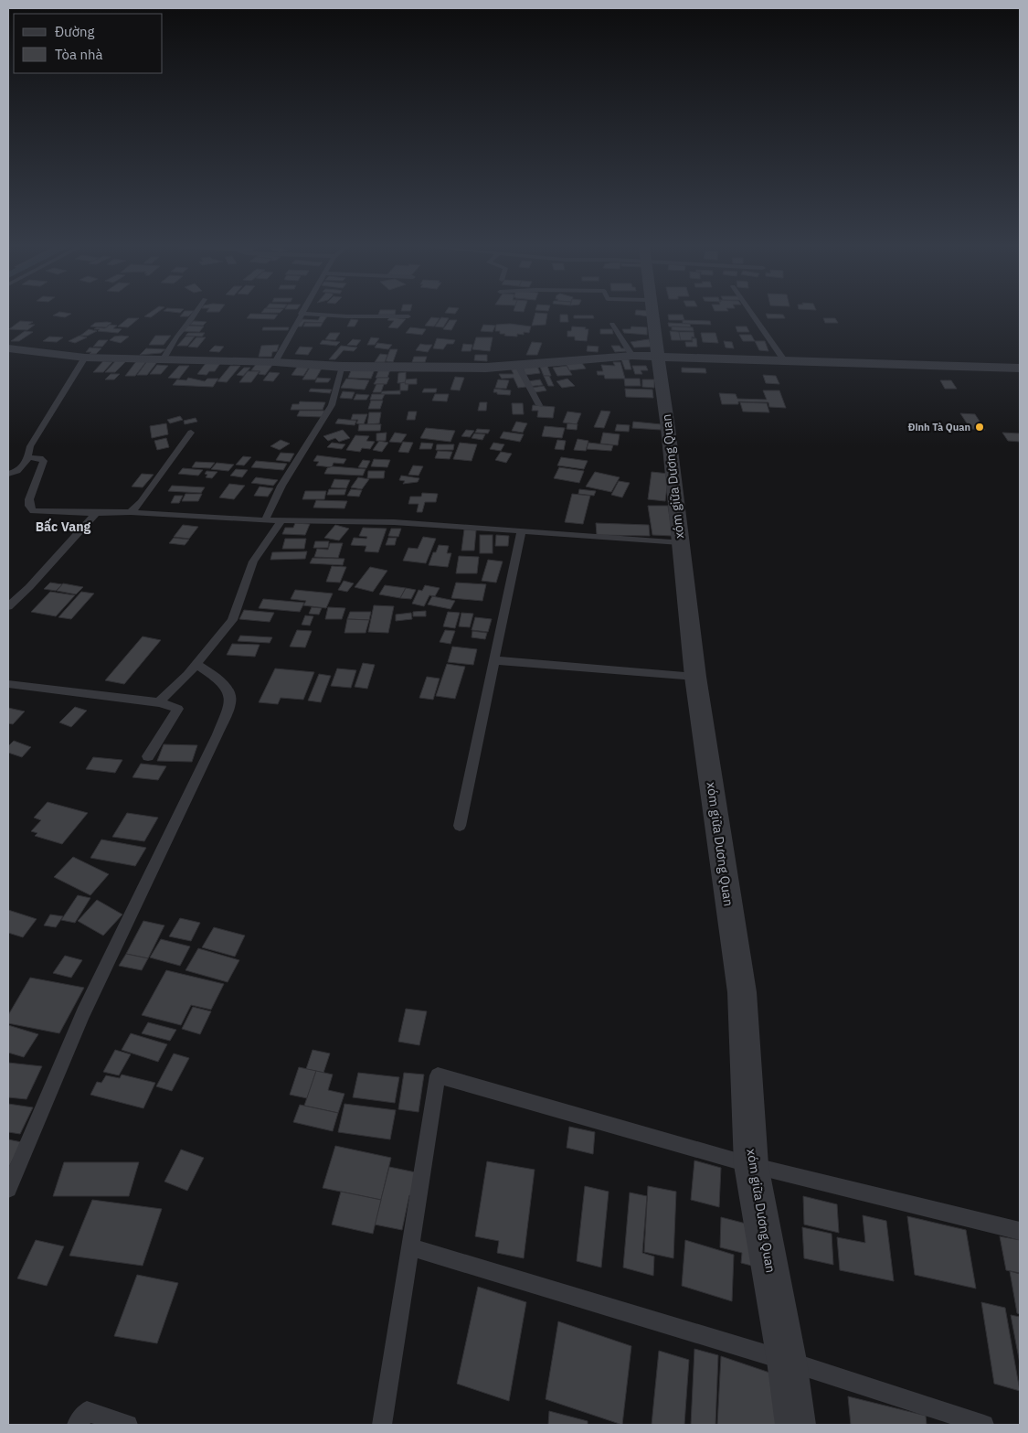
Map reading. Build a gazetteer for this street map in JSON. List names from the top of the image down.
{
  "streets": {
    "street": ["xóm giữa Dương Quan"]
  },
  "districts": ["Bấc Vang"],
  "places": ["Đinh Tà Quan"],
  "legend": ["Đường", "Tòa nhà"]
}
